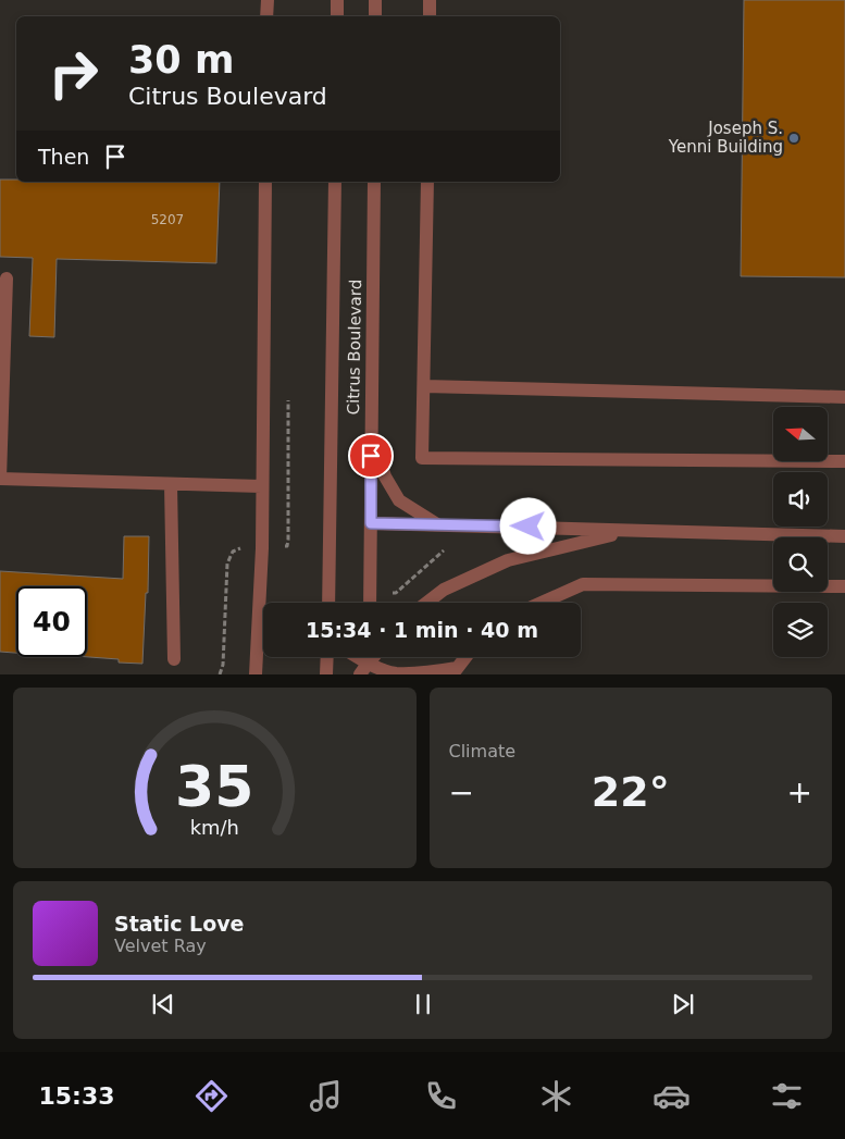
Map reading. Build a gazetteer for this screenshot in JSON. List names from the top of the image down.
{
  "streets": {
    "street": ["Citrus Boulevard"]
  },
  "places": ["Joseph S. Yenni Building"],
  "house_numbers": ["5207"],
  "north": "left",
  "page": {
    "turn": ["30 m", "Citrus Boulevard"],
    "then": "Then",
    "limit": "40",
    "trip": "15:34 · 1 min · 40 m",
    "tile": "Climate",
    "heat": ["−", "22°", "+"],
    "song": ["Static Love", "Velvet Ray"],
    "tabs": "15:33",
    "gauge": ["35", "km/h"]
  }
}
